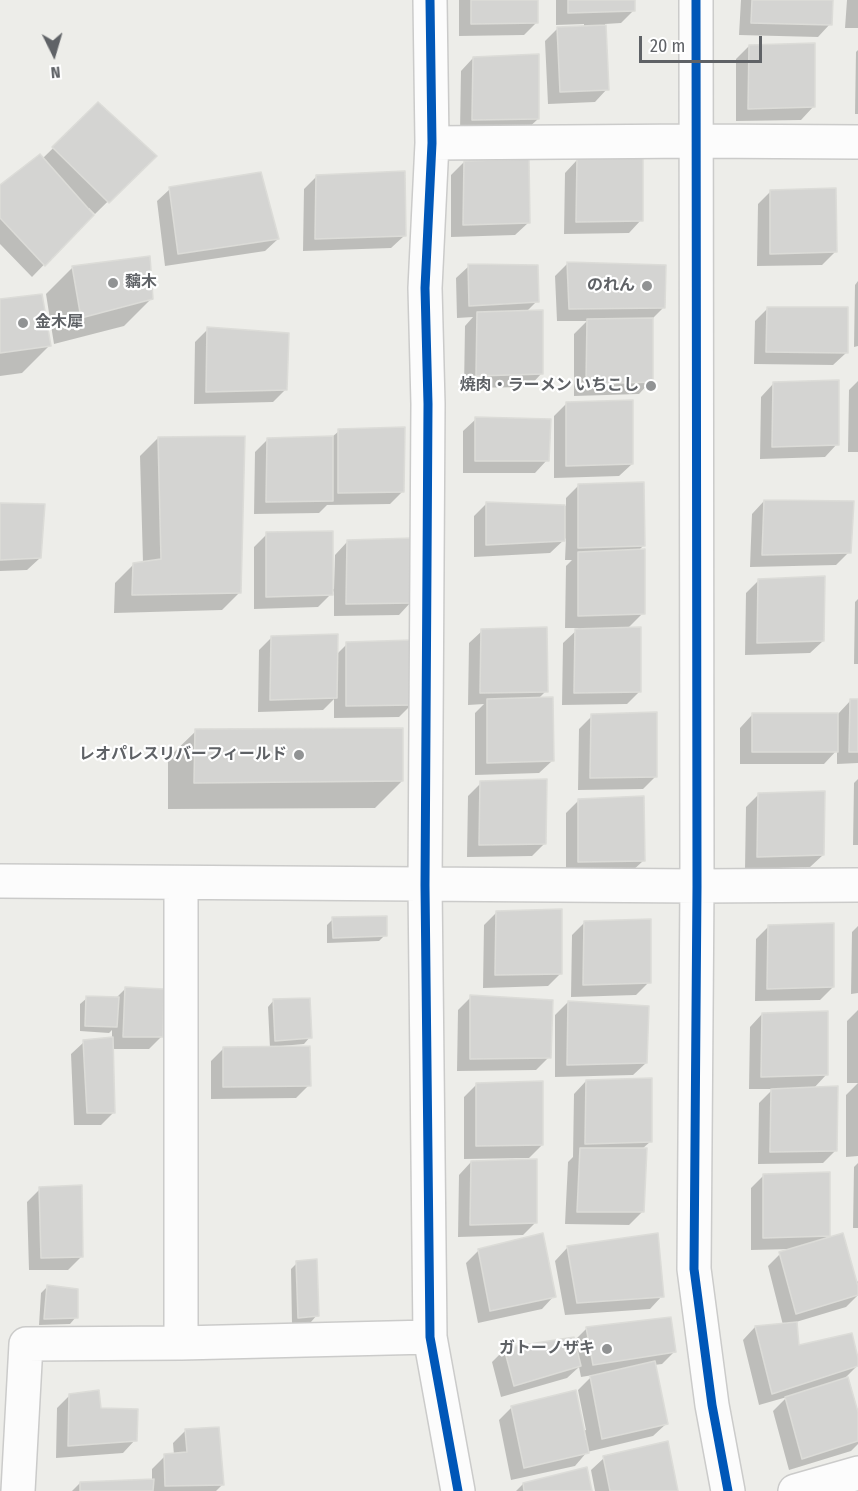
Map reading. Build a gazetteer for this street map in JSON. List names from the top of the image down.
{
  "places": [
    "黐木",
    "のれん",
    "金木犀",
    "焼肉・ラーメン いちこし",
    "レオパレスリバーフィールド",
    "ガトーノザキ"
  ],
  "scale_bar": "20 m",
  "north": "bottom"
}
